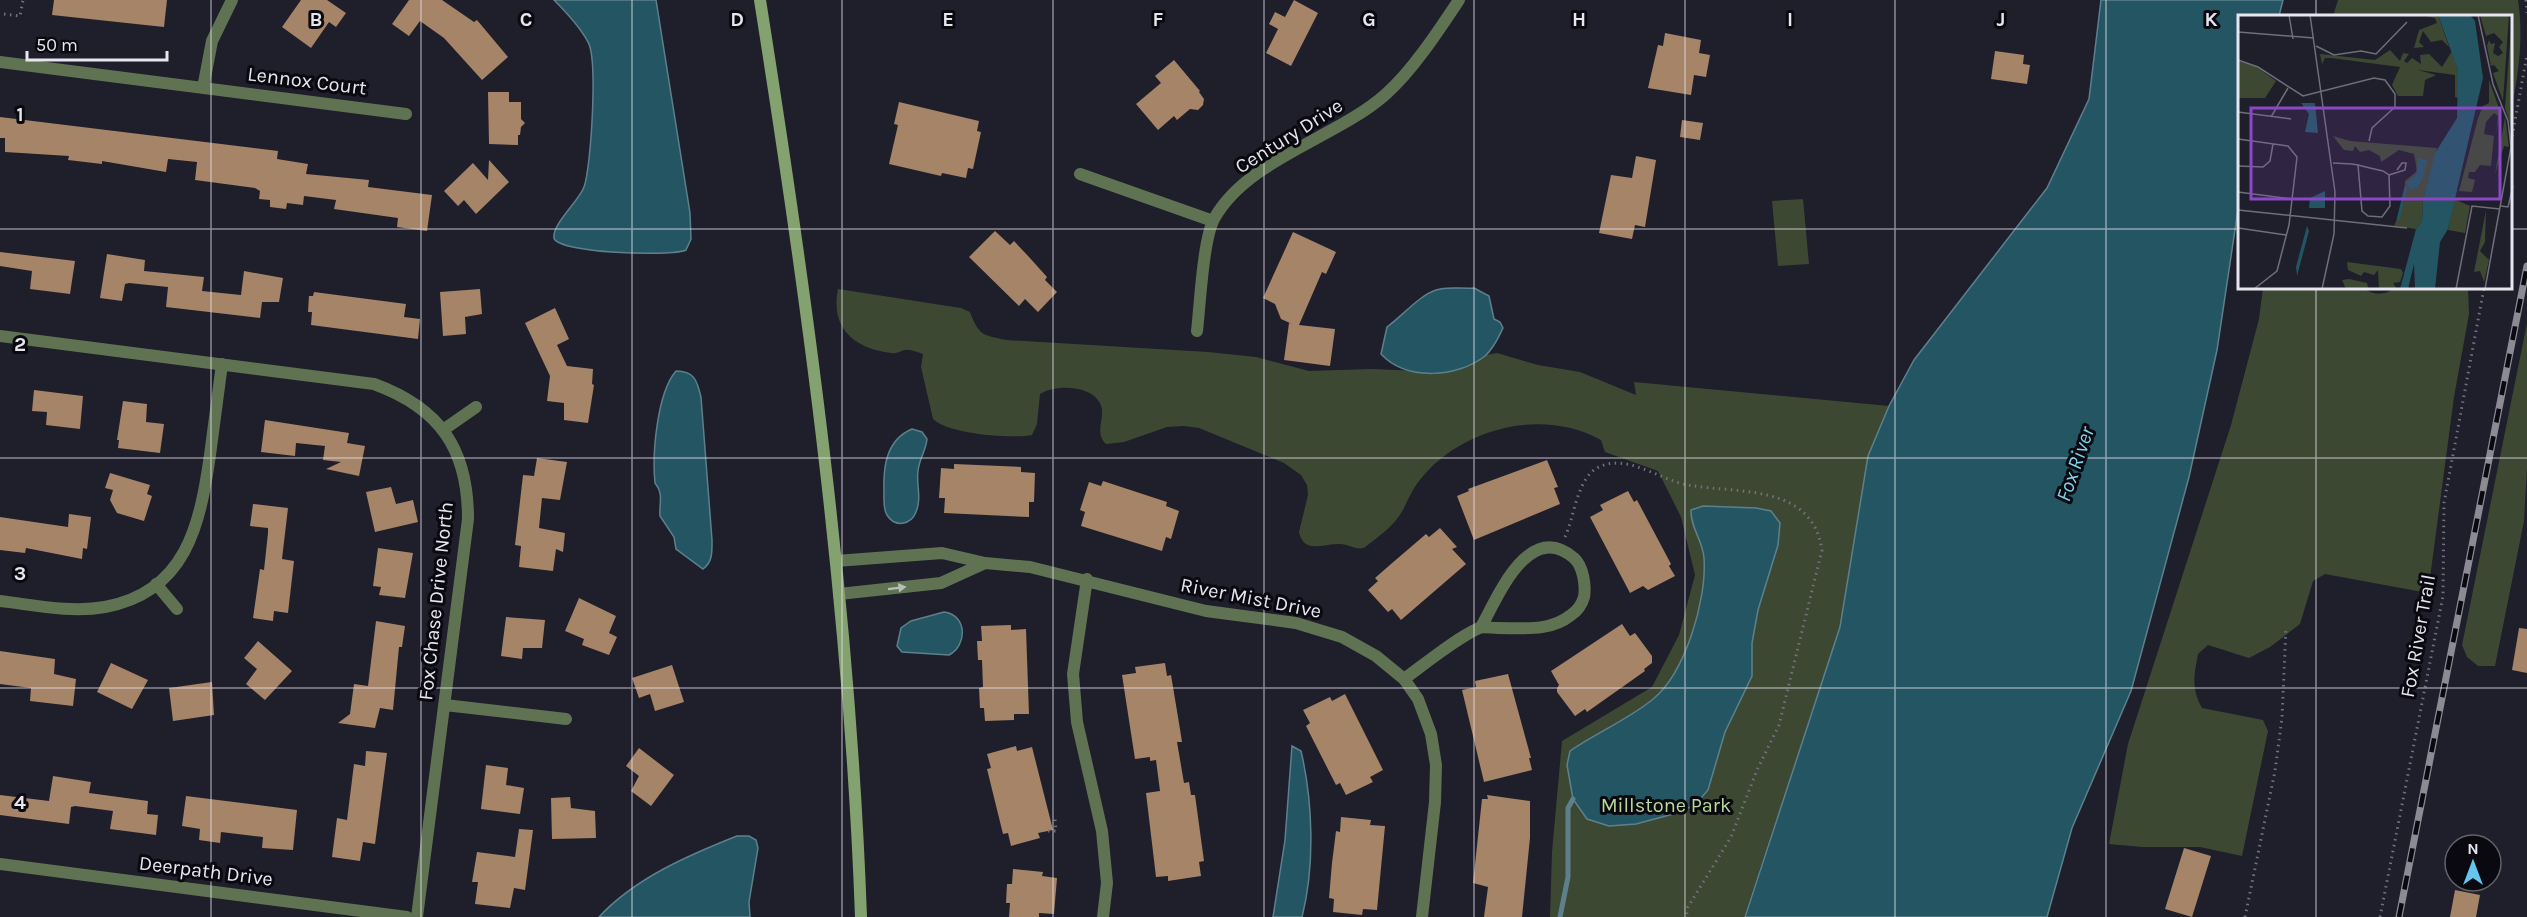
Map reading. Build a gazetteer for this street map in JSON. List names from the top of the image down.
{
  "streets": {
    "street": [
      "Lennox Court",
      "Century Drive",
      "River Mist Drive",
      "Fox Chase Drive North",
      "Deerpath Drive"
    ],
    "path": ["Fox River Trail"]
  },
  "water": ["Fox River"],
  "parks": ["Millstone Park"],
  "scale_bar": "50 m",
  "north": "top",
  "grid": {
    "columns": [
      "B",
      "C",
      "D",
      "E",
      "F",
      "G",
      "H",
      "I",
      "J",
      "K"
    ],
    "rows": [
      "1",
      "2",
      "3",
      "4"
    ]
  }
}
